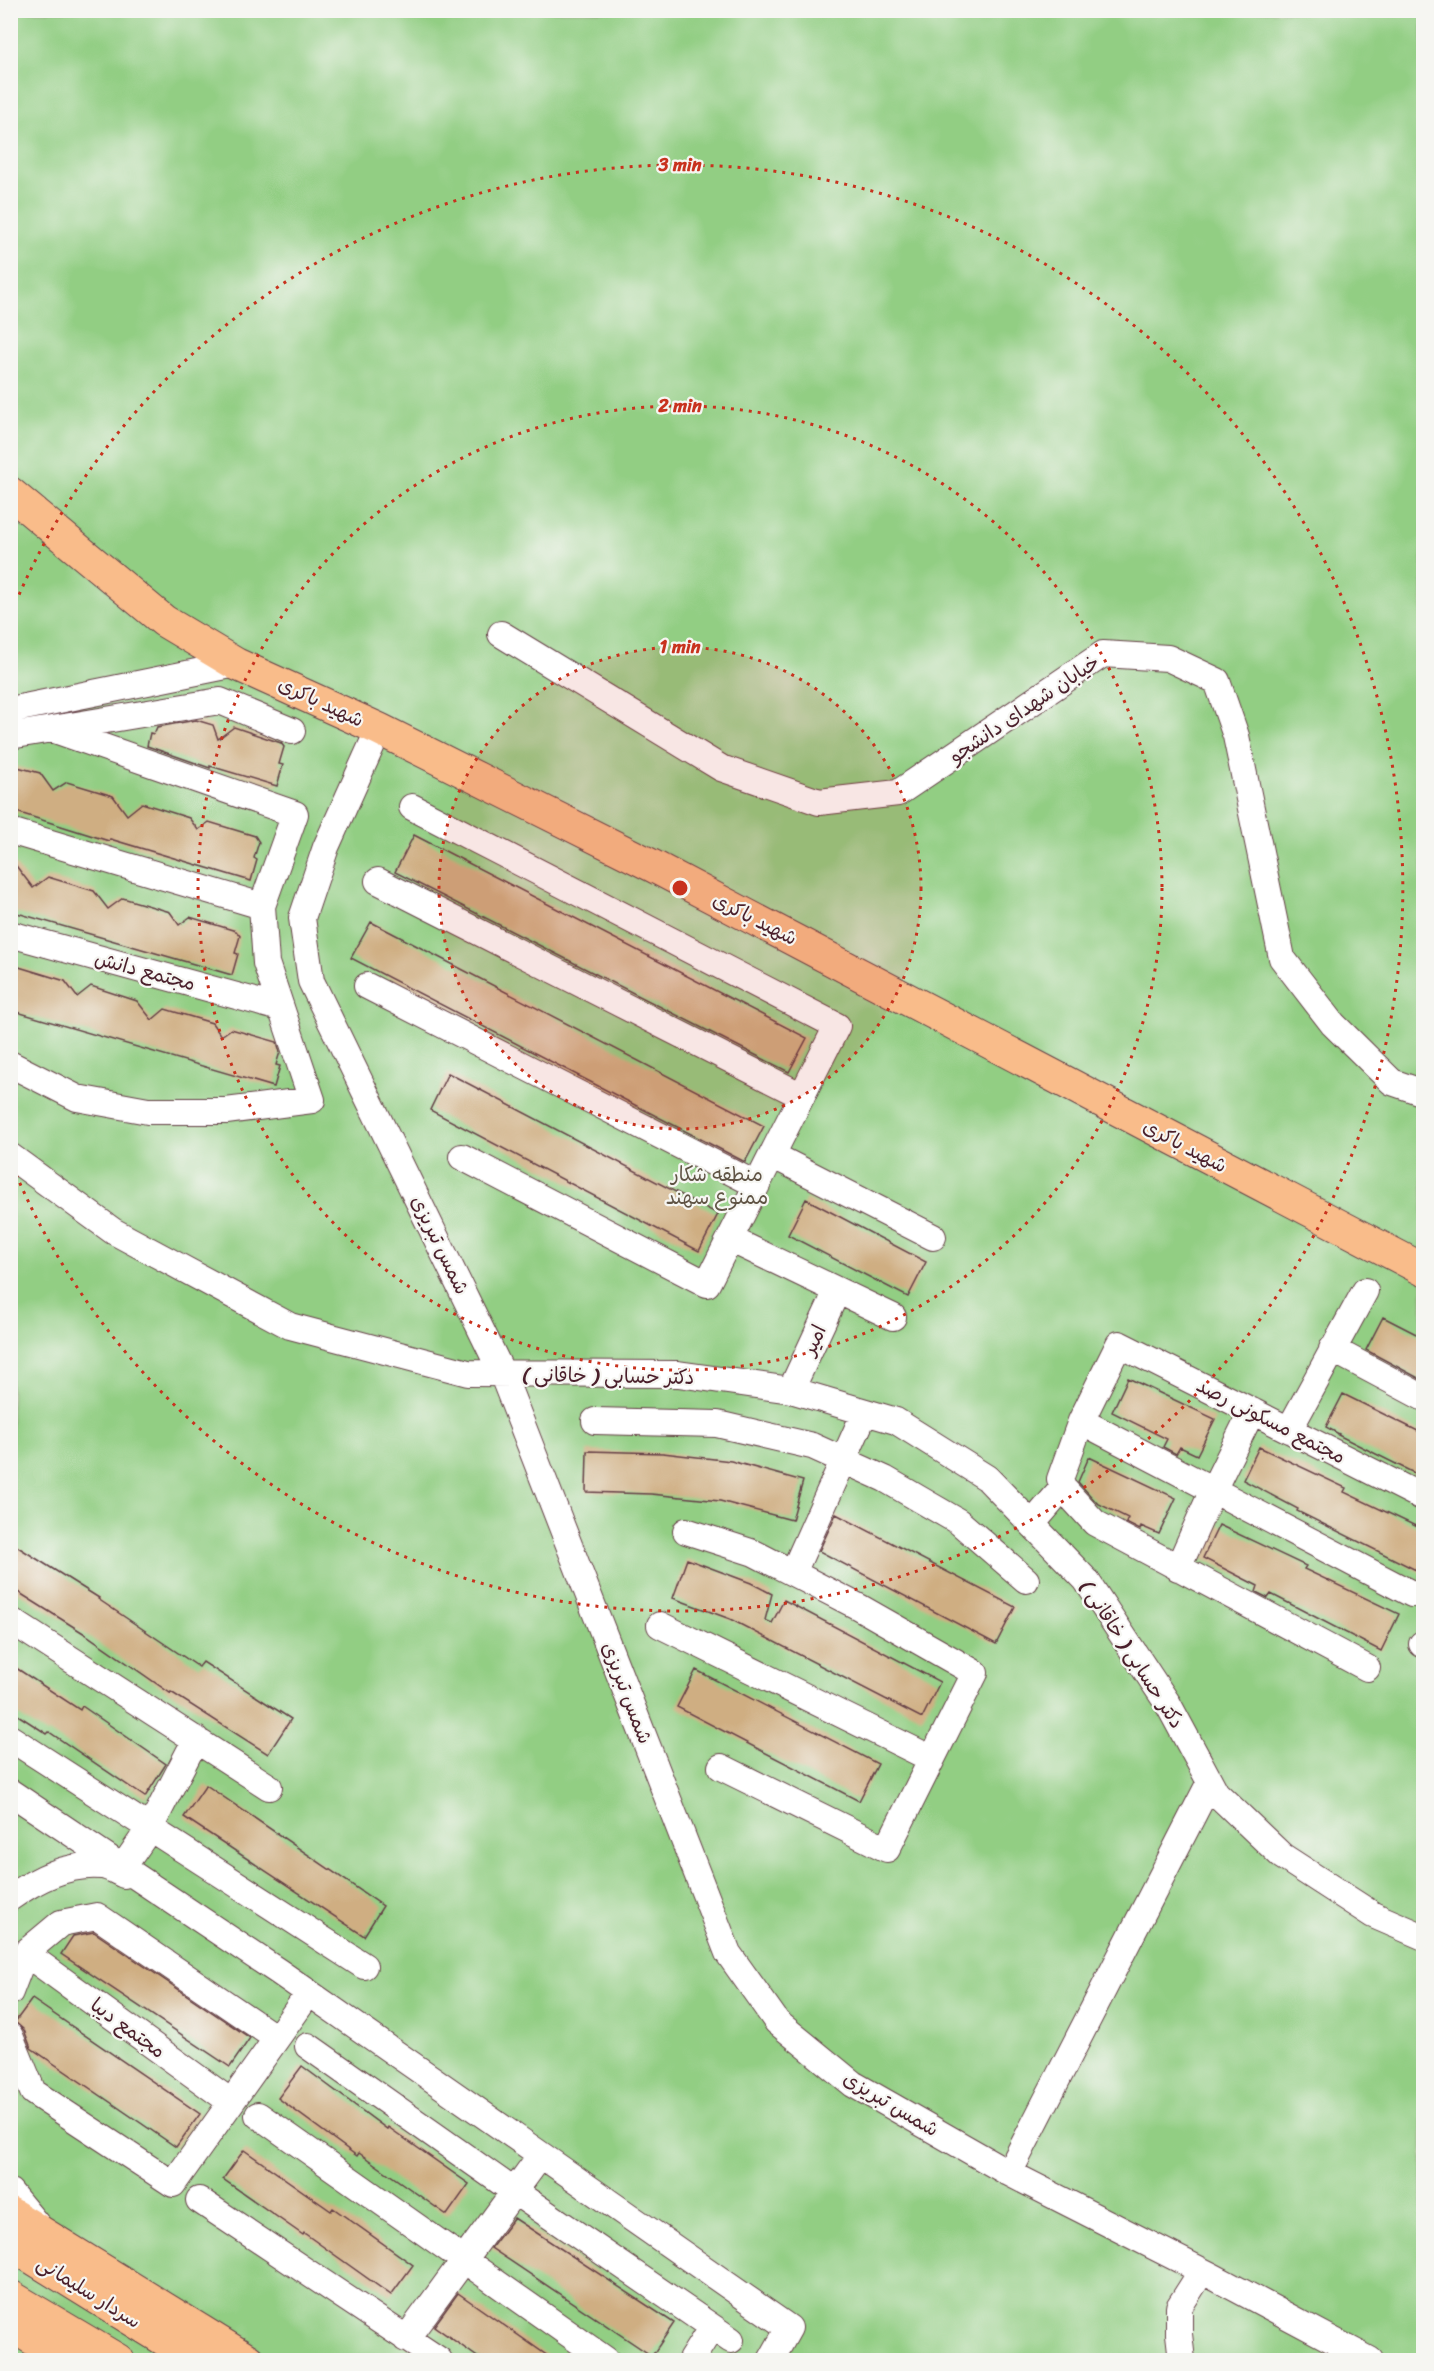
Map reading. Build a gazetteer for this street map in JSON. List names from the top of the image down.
{
  "streets": {
    "main road": ["شهید باکری", "سردار سلیمانی"],
    "street": [
      "خیابان شهدای دانشجو",
      "مجتمع دانش",
      "شمس تبریزی",
      "امیر",
      "دکتر حسابی ( خاقانی )",
      "مجتمع مسکونی رصد",
      "مجتمع دیبا"
    ]
  },
  "crossings": [
    ["شهید باکری", "شمس تبریزی"],
    ["شمس تبریزی", "دکتر حسابی ( خاقانی )"],
    ["امیر", "دکتر حسابی ( خاقانی )"]
  ],
  "parks": ["منطقه شکار ممنوع سهند"],
  "rings": ["3 min", "2 min", "1 min"]
}
